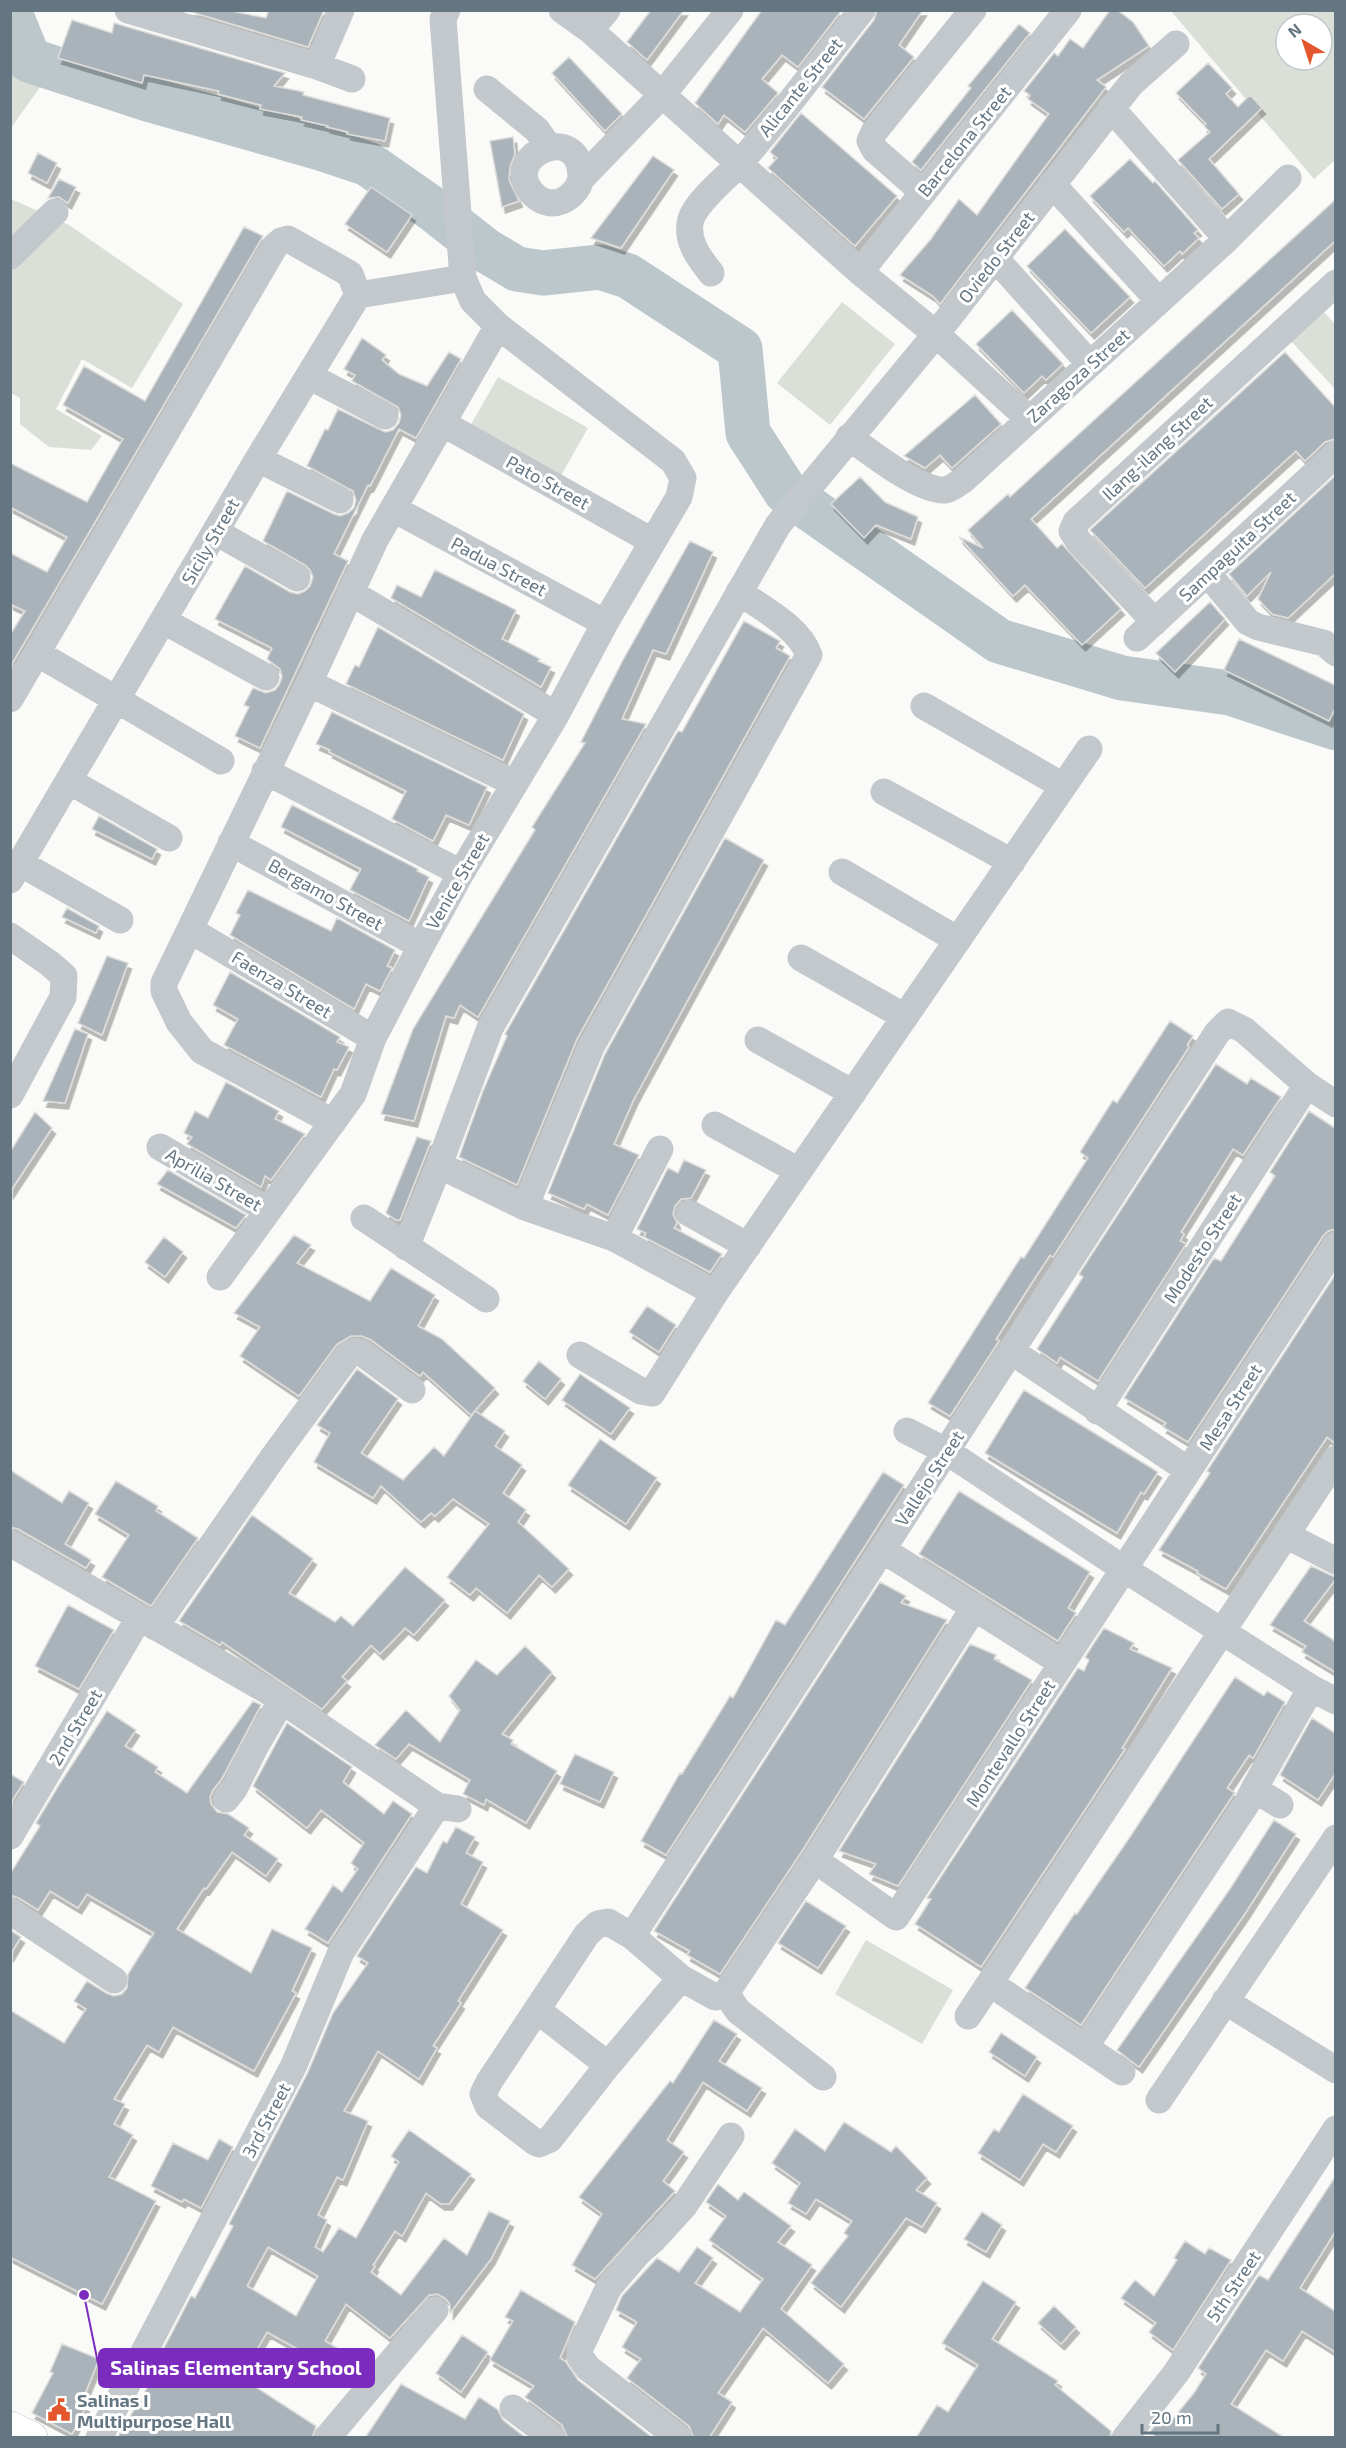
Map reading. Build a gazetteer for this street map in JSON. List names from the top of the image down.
{
  "streets": {
    "street": [
      "Alicante Street",
      "Barcelona Street",
      "Oviedo Street",
      "Zaragoza Street",
      "Ilang-ilang Street",
      "Pato Street",
      "Sicily Street",
      "Sampaguita Street",
      "Padua Street",
      "Venice Street",
      "Bergamo Street",
      "Faenza Street",
      "Aprilia Street",
      "Modesto Street",
      "Mesa Street",
      "Vallejo Street",
      "2nd Street",
      "Montevallo Street",
      "3rd Street",
      "5th Street"
    ]
  },
  "crossings": [
    ["Oviedo Street", "Zaragoza Street"],
    ["Ilang-ilang Street", "Sampaguita Street"],
    ["Pato Street", "Venice Street"],
    ["Padua Street", "Venice Street"],
    ["Venice Street", "Bergamo Street"],
    ["Venice Street", "Faenza Street"],
    ["Venice Street", "Aprilia Street"],
    ["Modesto Street", "Vallejo Street"],
    ["Mesa Street", "Montevallo Street"]
  ],
  "places": {
    "other": ["Salinas Elementary School"],
    "public building": ["Salinas I Multipurpose Hall"]
  },
  "scale_bar": "20 m",
  "north": "top left"
}
